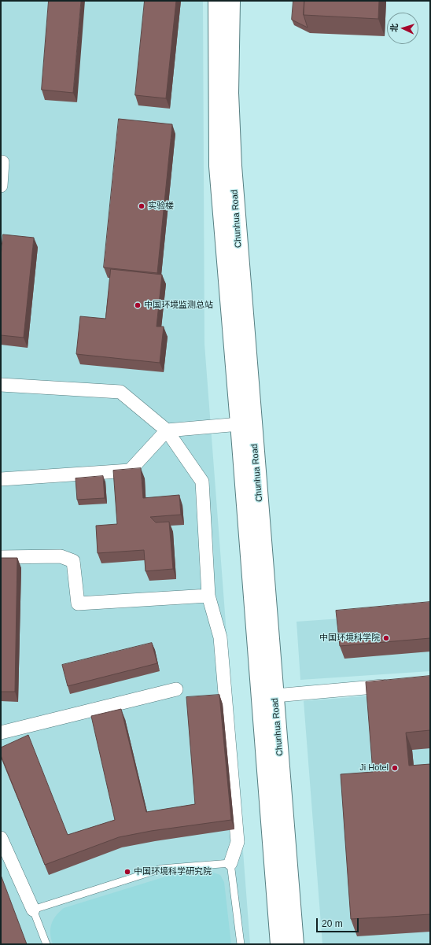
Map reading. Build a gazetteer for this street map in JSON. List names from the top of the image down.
{
  "streets": {
    "street": ["Chunhua Road"]
  },
  "places": [
    "实验楼",
    "中国环境监测总站",
    "中国环境科学院",
    "Ji Hotel",
    "中国环境科学研究院"
  ],
  "scale_bar": "20 m",
  "north": "left"
}
